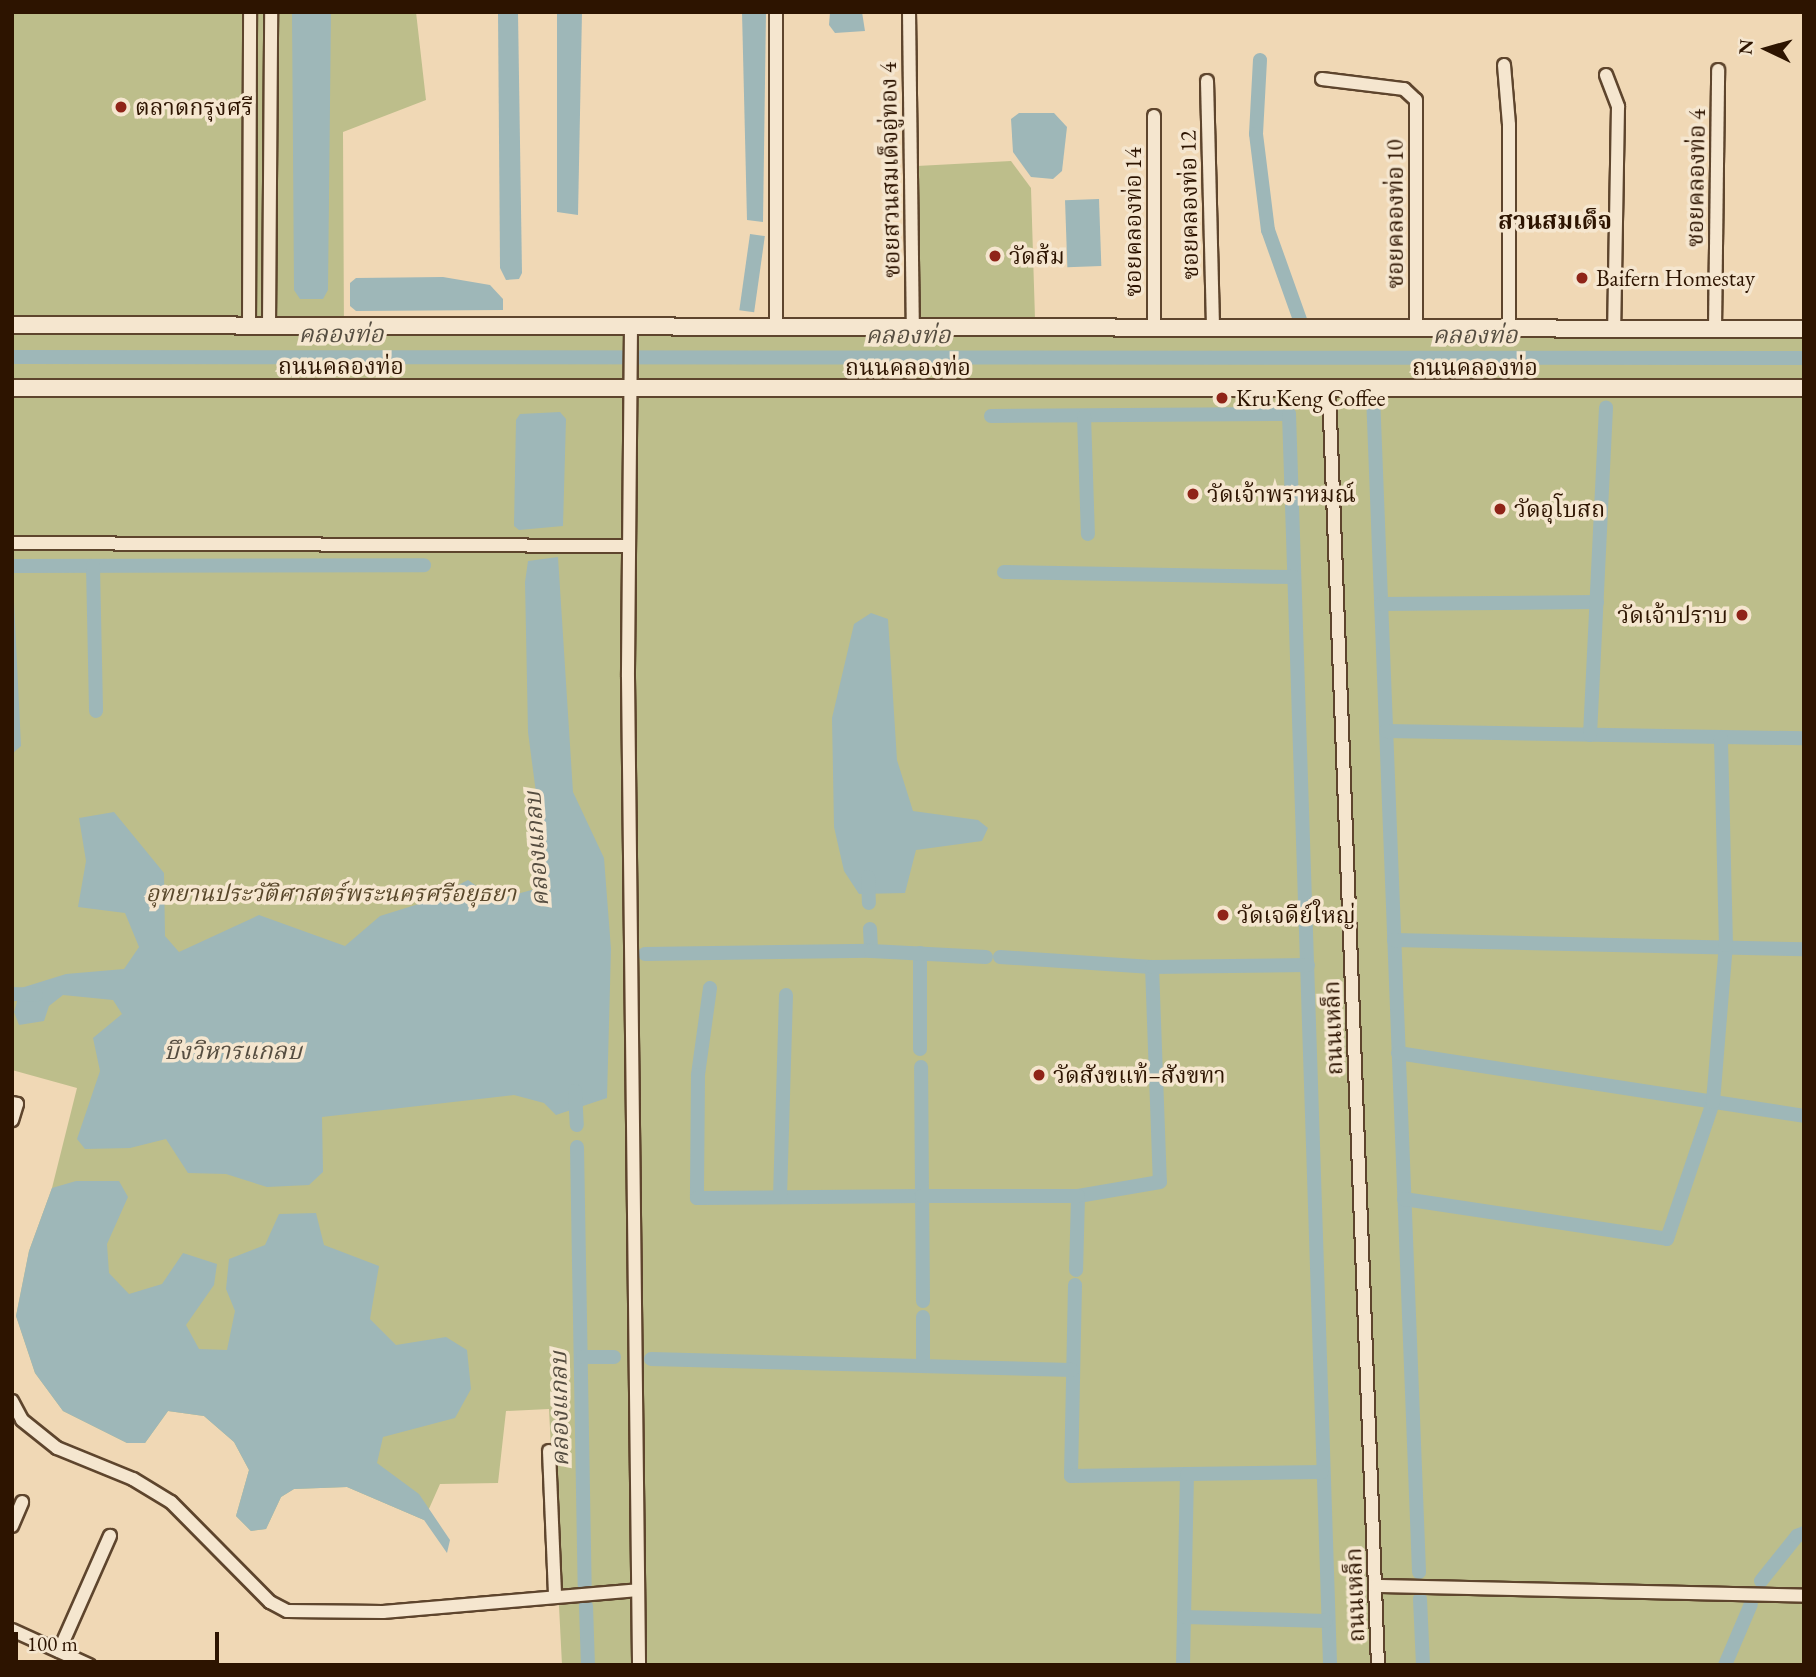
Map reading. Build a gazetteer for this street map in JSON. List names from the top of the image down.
{
  "streets": {
    "street": [
      "ซอยสวนสมเด็จอู่ทอง 4",
      "ซอยคลองท่อ 4",
      "ซอยคลองท่อ 12",
      "ซอยคลองท่อ 10",
      "ซอยคลองท่อ 14",
      "ถนนคลองท่อ",
      "ถนนเหล็ก"
    ]
  },
  "crossings": [
    ["ซอยสวนสมเด็จอู่ทอง 4", "ถนนคลองท่อ"],
    ["ซอยคลองท่อ 4", "ถนนคลองท่อ"],
    ["ซอยคลองท่อ 12", "ถนนคลองท่อ"],
    ["ซอยคลองท่อ 10", "ถนนคลองท่อ"],
    ["ซอยคลองท่อ 14", "ถนนคลองท่อ"],
    ["ถนนคลองท่อ", "ถนนเหล็ก"]
  ],
  "districts": ["สวนสมเด็จ"],
  "water": ["คลองท่อ", "คลองแกลบ", "บึงวิหารแกลบ"],
  "parks": ["อุทยานประวัติศาสตร์พระนครศรีอยุธยา"],
  "places": [
    "ตลาดกรุงศรี",
    "วัดส้ม",
    "Baifern Homestay",
    "Kru Keng Coffee",
    "วัดเจ้าพราหมณ์",
    "วัดอุโบสถ",
    "วัดเจ้าปราบ",
    "วัดเจดีย์ใหญ่",
    "วัดสังขแท้–สังขทา"
  ],
  "scale_bar": "100 m",
  "north": "left"
}
